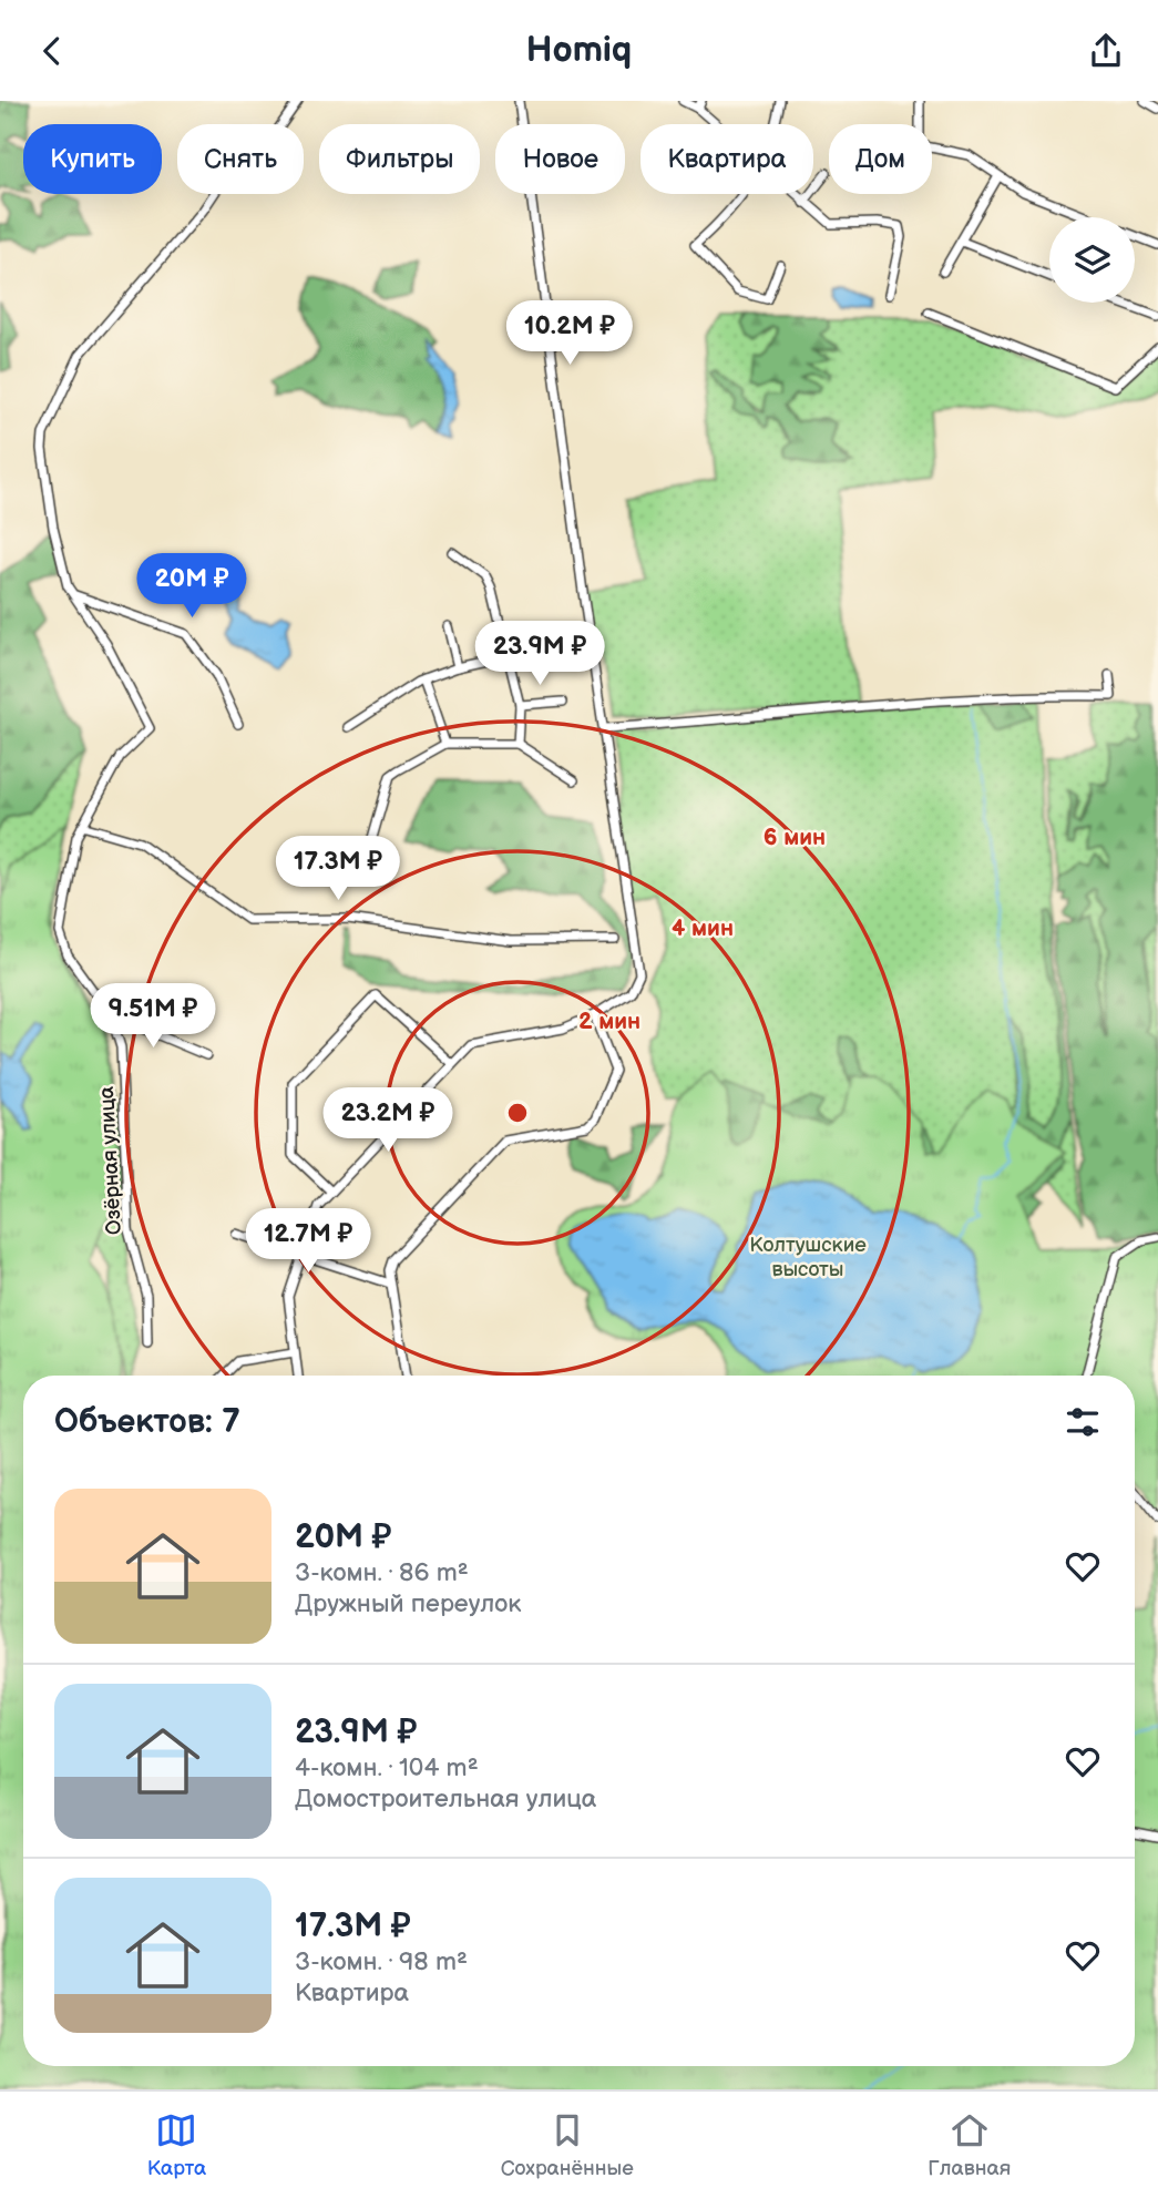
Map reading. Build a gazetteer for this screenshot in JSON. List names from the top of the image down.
{
  "streets": {
    "street": ["Озёрная улица"]
  },
  "parks": ["Колтушские высоты"],
  "page": {
    "header": "Homiq",
    "chip": [
      "Купить",
      "Снять",
      "Фильтры",
      "Новое",
      "Квартира",
      "Дом"
    ],
    "price": [
      "10.2M ₽",
      "20M ₽",
      "23.9M ₽",
      "17.3M ₽",
      "9.51M ₽",
      "23.2M ₽",
      "12.7M ₽"
    ],
    "heading": "Объектов: 7",
    "list": [
      {
        "name": "20M ₽",
        "note": "3-комн. · 86 m² · Дружный переулок"
      },
      {
        "name": "23.9M ₽",
        "note": "4-комн. · 104 m² · Домостроительная улица"
      },
      {
        "name": "17.3M ₽",
        "note": "3-комн. · 98 m² · Квартира"
      }
    ],
    "tabs": ["Карта", "Сохранённые", "Главная"]
  },
  "rings": ["6 мин", "4 мин", "2 мин"]
}
